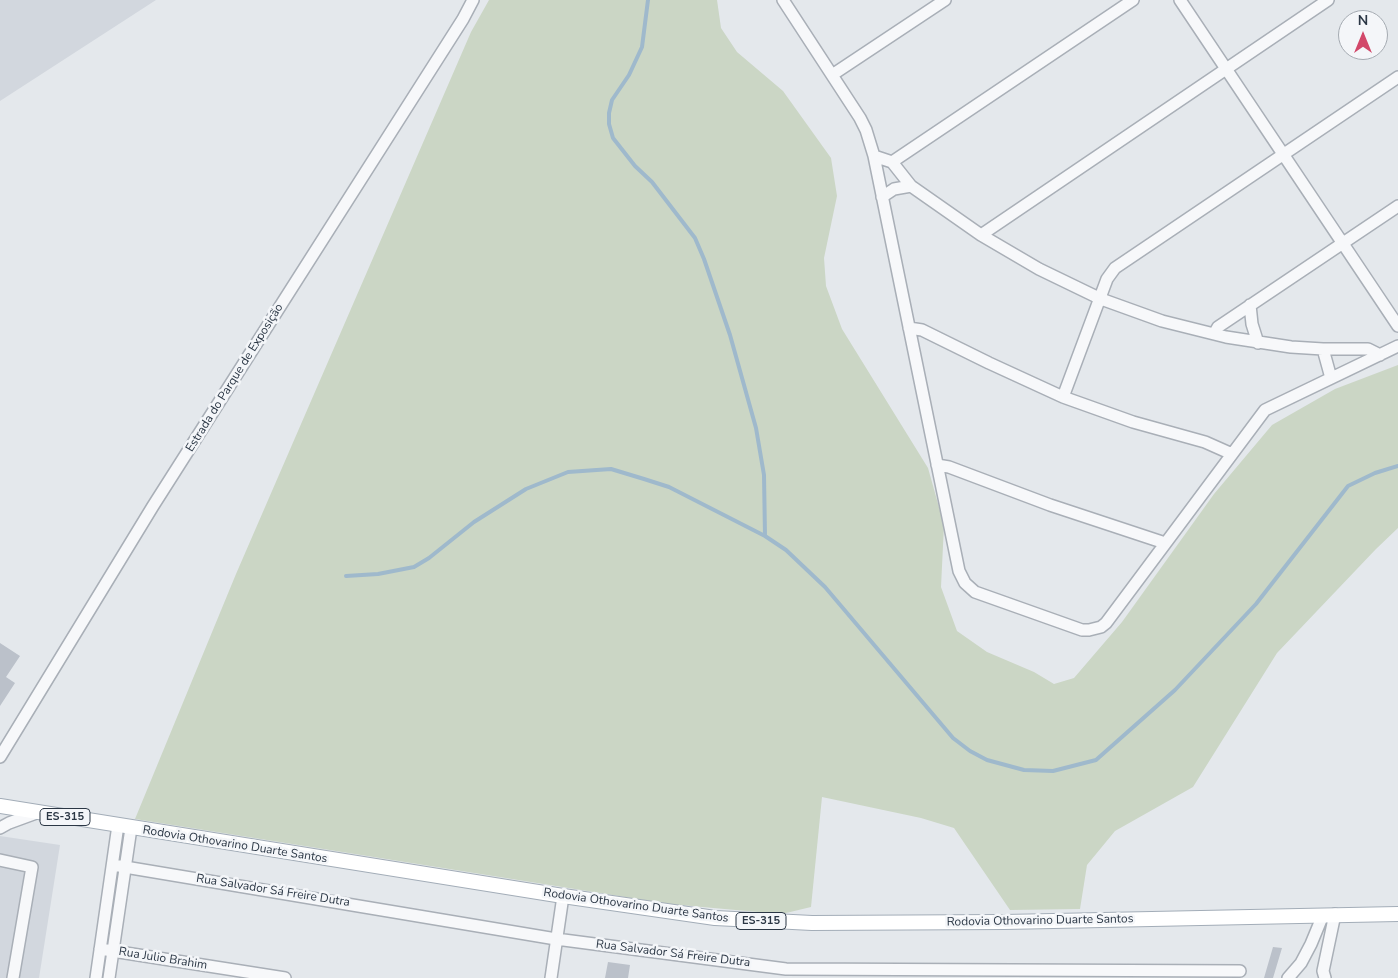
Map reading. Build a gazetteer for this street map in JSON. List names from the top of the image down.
{
  "streets": {
    "main road": ["ES-315", "Rodovia Othovarino Duarte Santos"],
    "street": ["Estrada do Parque de Exposição", "Rua Salvador Sá Freire Dutra", "Rua Julio Brahim"]
  },
  "north": "top"
}
